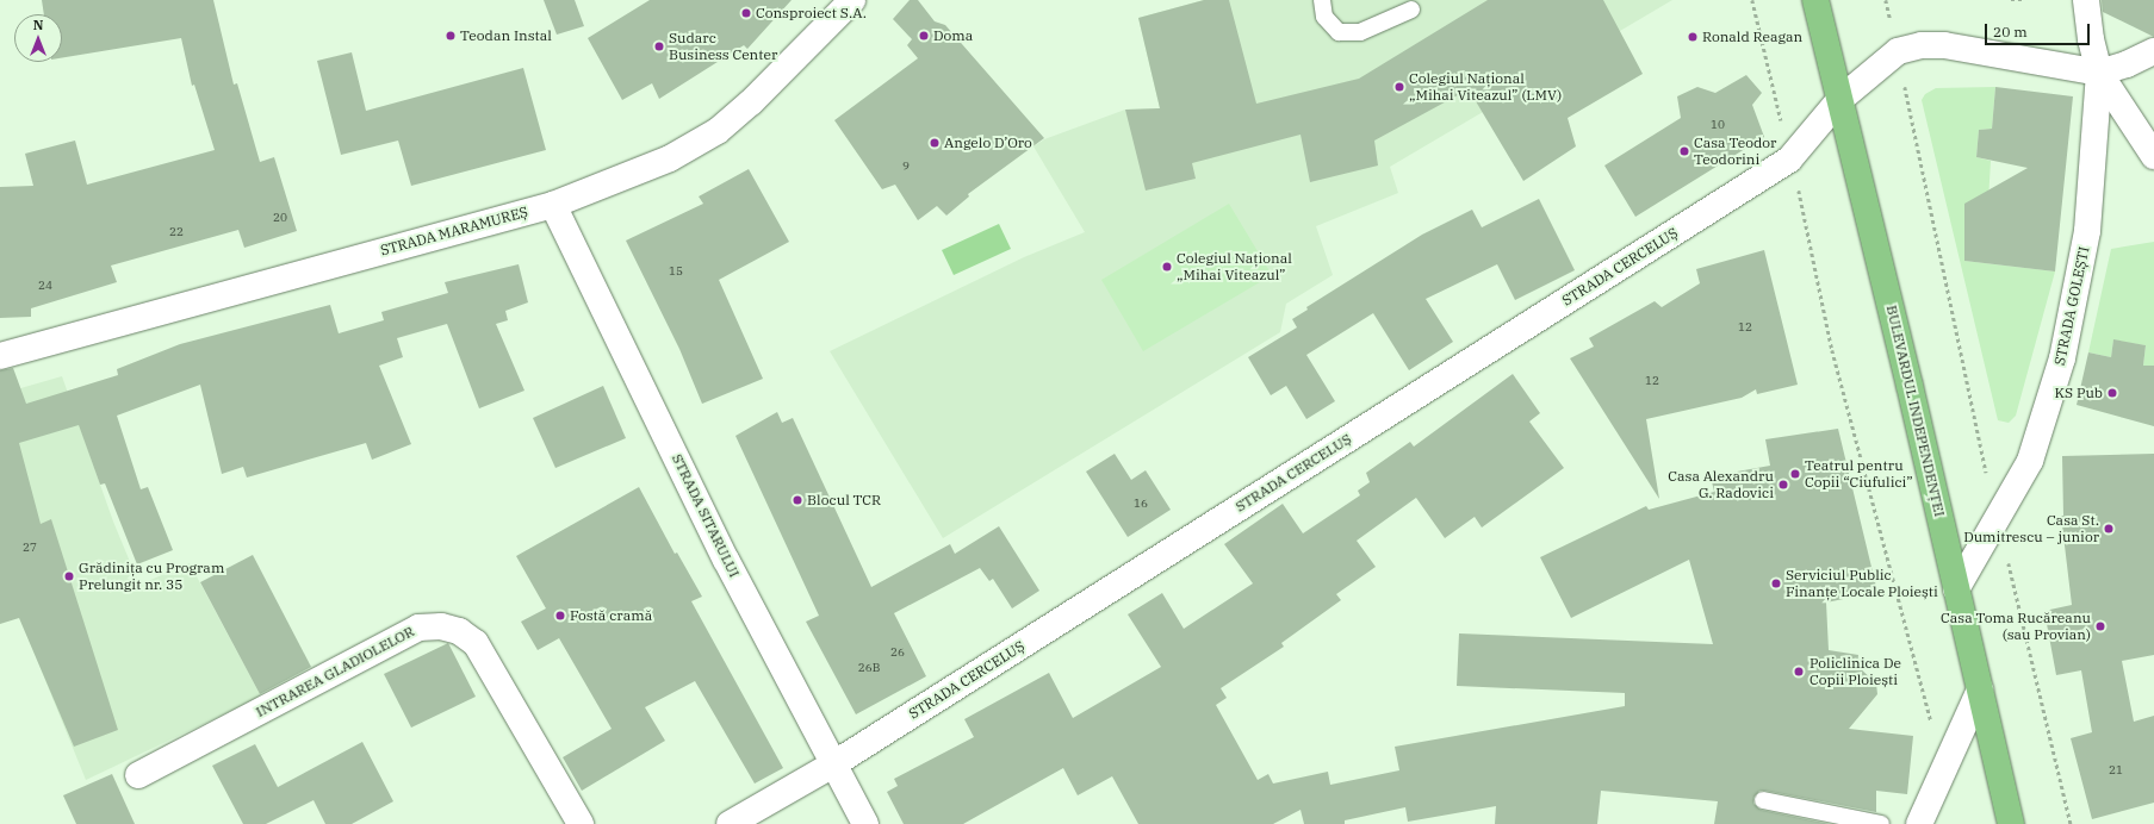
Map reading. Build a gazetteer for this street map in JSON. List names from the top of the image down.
{
  "streets": {
    "main road": ["BULEVARDUL INDEPENDENȚEI"],
    "street": [
      "STRADA MARAMUREȘ",
      "STRADA CERCELUȘ",
      "STRADA GOLEȘTI",
      "STRADA SITARULUI",
      "INTRAREA GLADIOLELOR"
    ]
  },
  "crossings": [
    ["STRADA MARAMUREȘ", "STRADA SITARULUI"],
    ["STRADA CERCELUȘ", "BULEVARDUL INDEPENDENȚEI"],
    ["STRADA CERCELUȘ", "STRADA SITARULUI"],
    ["STRADA GOLEȘTI", "BULEVARDUL INDEPENDENȚEI"]
  ],
  "places": [
    "Consproiect S.A.",
    "Teodan Instal",
    "Doma",
    "Ronald Reagan",
    "Sudarc Business Center",
    "Colegiul Național „Mihai Viteazul” (LMV)",
    "Angelo D’Oro",
    "Casa Teodor Teodorini",
    "Colegiul Național „Mihai Viteazul”",
    "KS Pub",
    "Teatrul pentru Copii “Ciufulici”",
    "Casa Alexandru G. Radovici",
    "Blocul TCR",
    "Casa St. Dumitrescu – junior",
    "Grădiniţa cu Program Prelungit nr. 35",
    "Serviciul Public Finanțe Locale Ploiești",
    "Fostă cramă",
    "Casa Toma Rucăreanu (sau Provian)",
    "Policlinica De Copii Ploiești"
  ],
  "house_numbers": [
    "10",
    "9",
    "20",
    "22",
    "15",
    "24",
    "12",
    "12",
    "16",
    "27",
    "26",
    "26B",
    "21"
  ],
  "scale_bar": "20 m",
  "north": "top"
}
